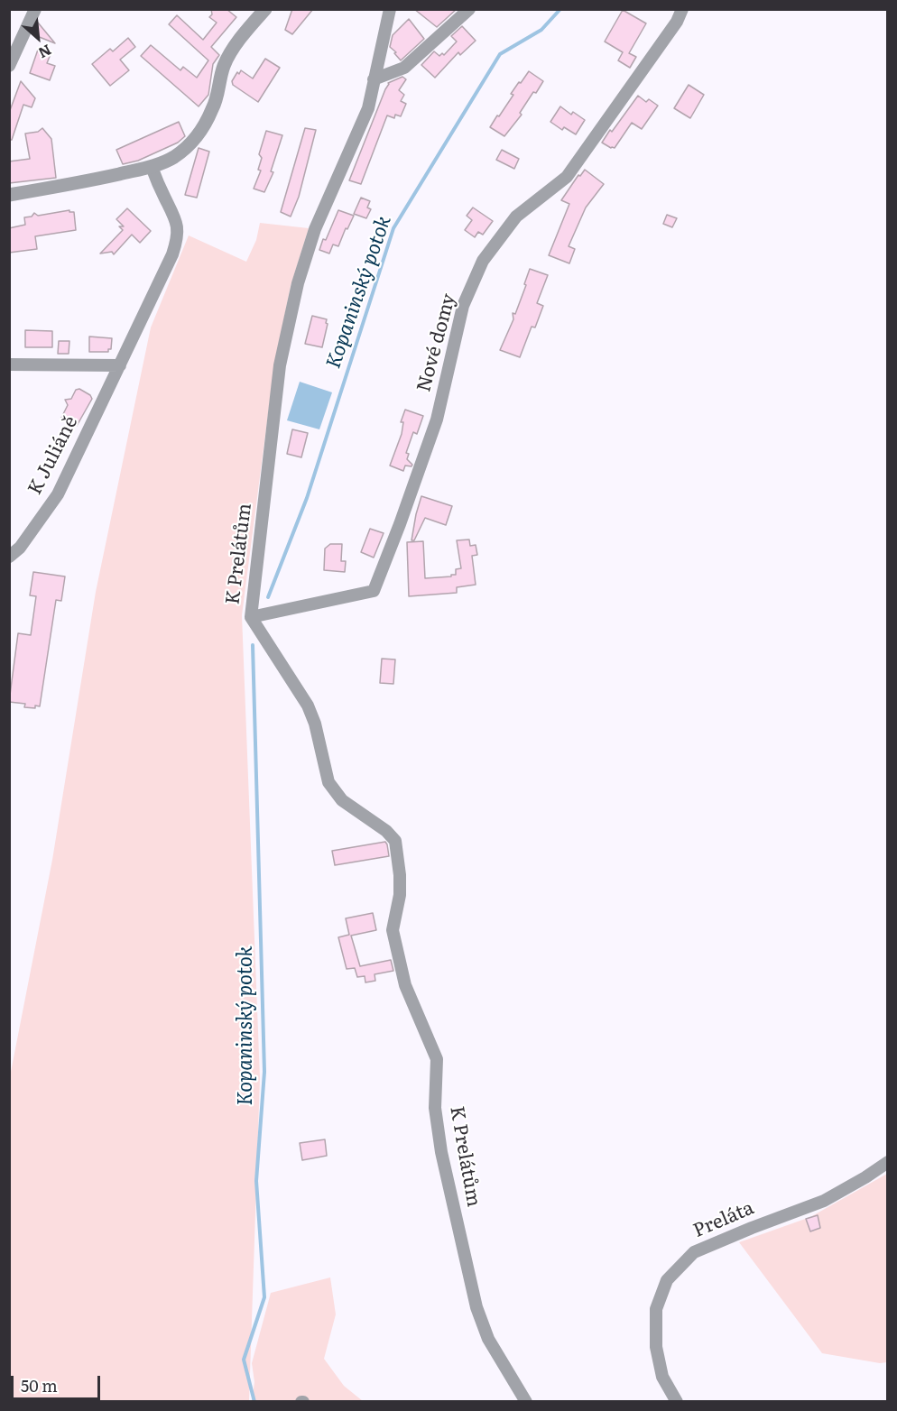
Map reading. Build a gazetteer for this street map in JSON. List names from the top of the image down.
{
  "streets": {
    "street": [
      "Nové domy",
      "K Juliáně",
      "K Prelátům",
      "Preláta"
    ]
  },
  "crossings": [
    ["Nové domy", "K Prelátům"]
  ],
  "water": ["Kopaninský potok"],
  "scale_bar": "50 m",
  "north": "bottom right"
}
